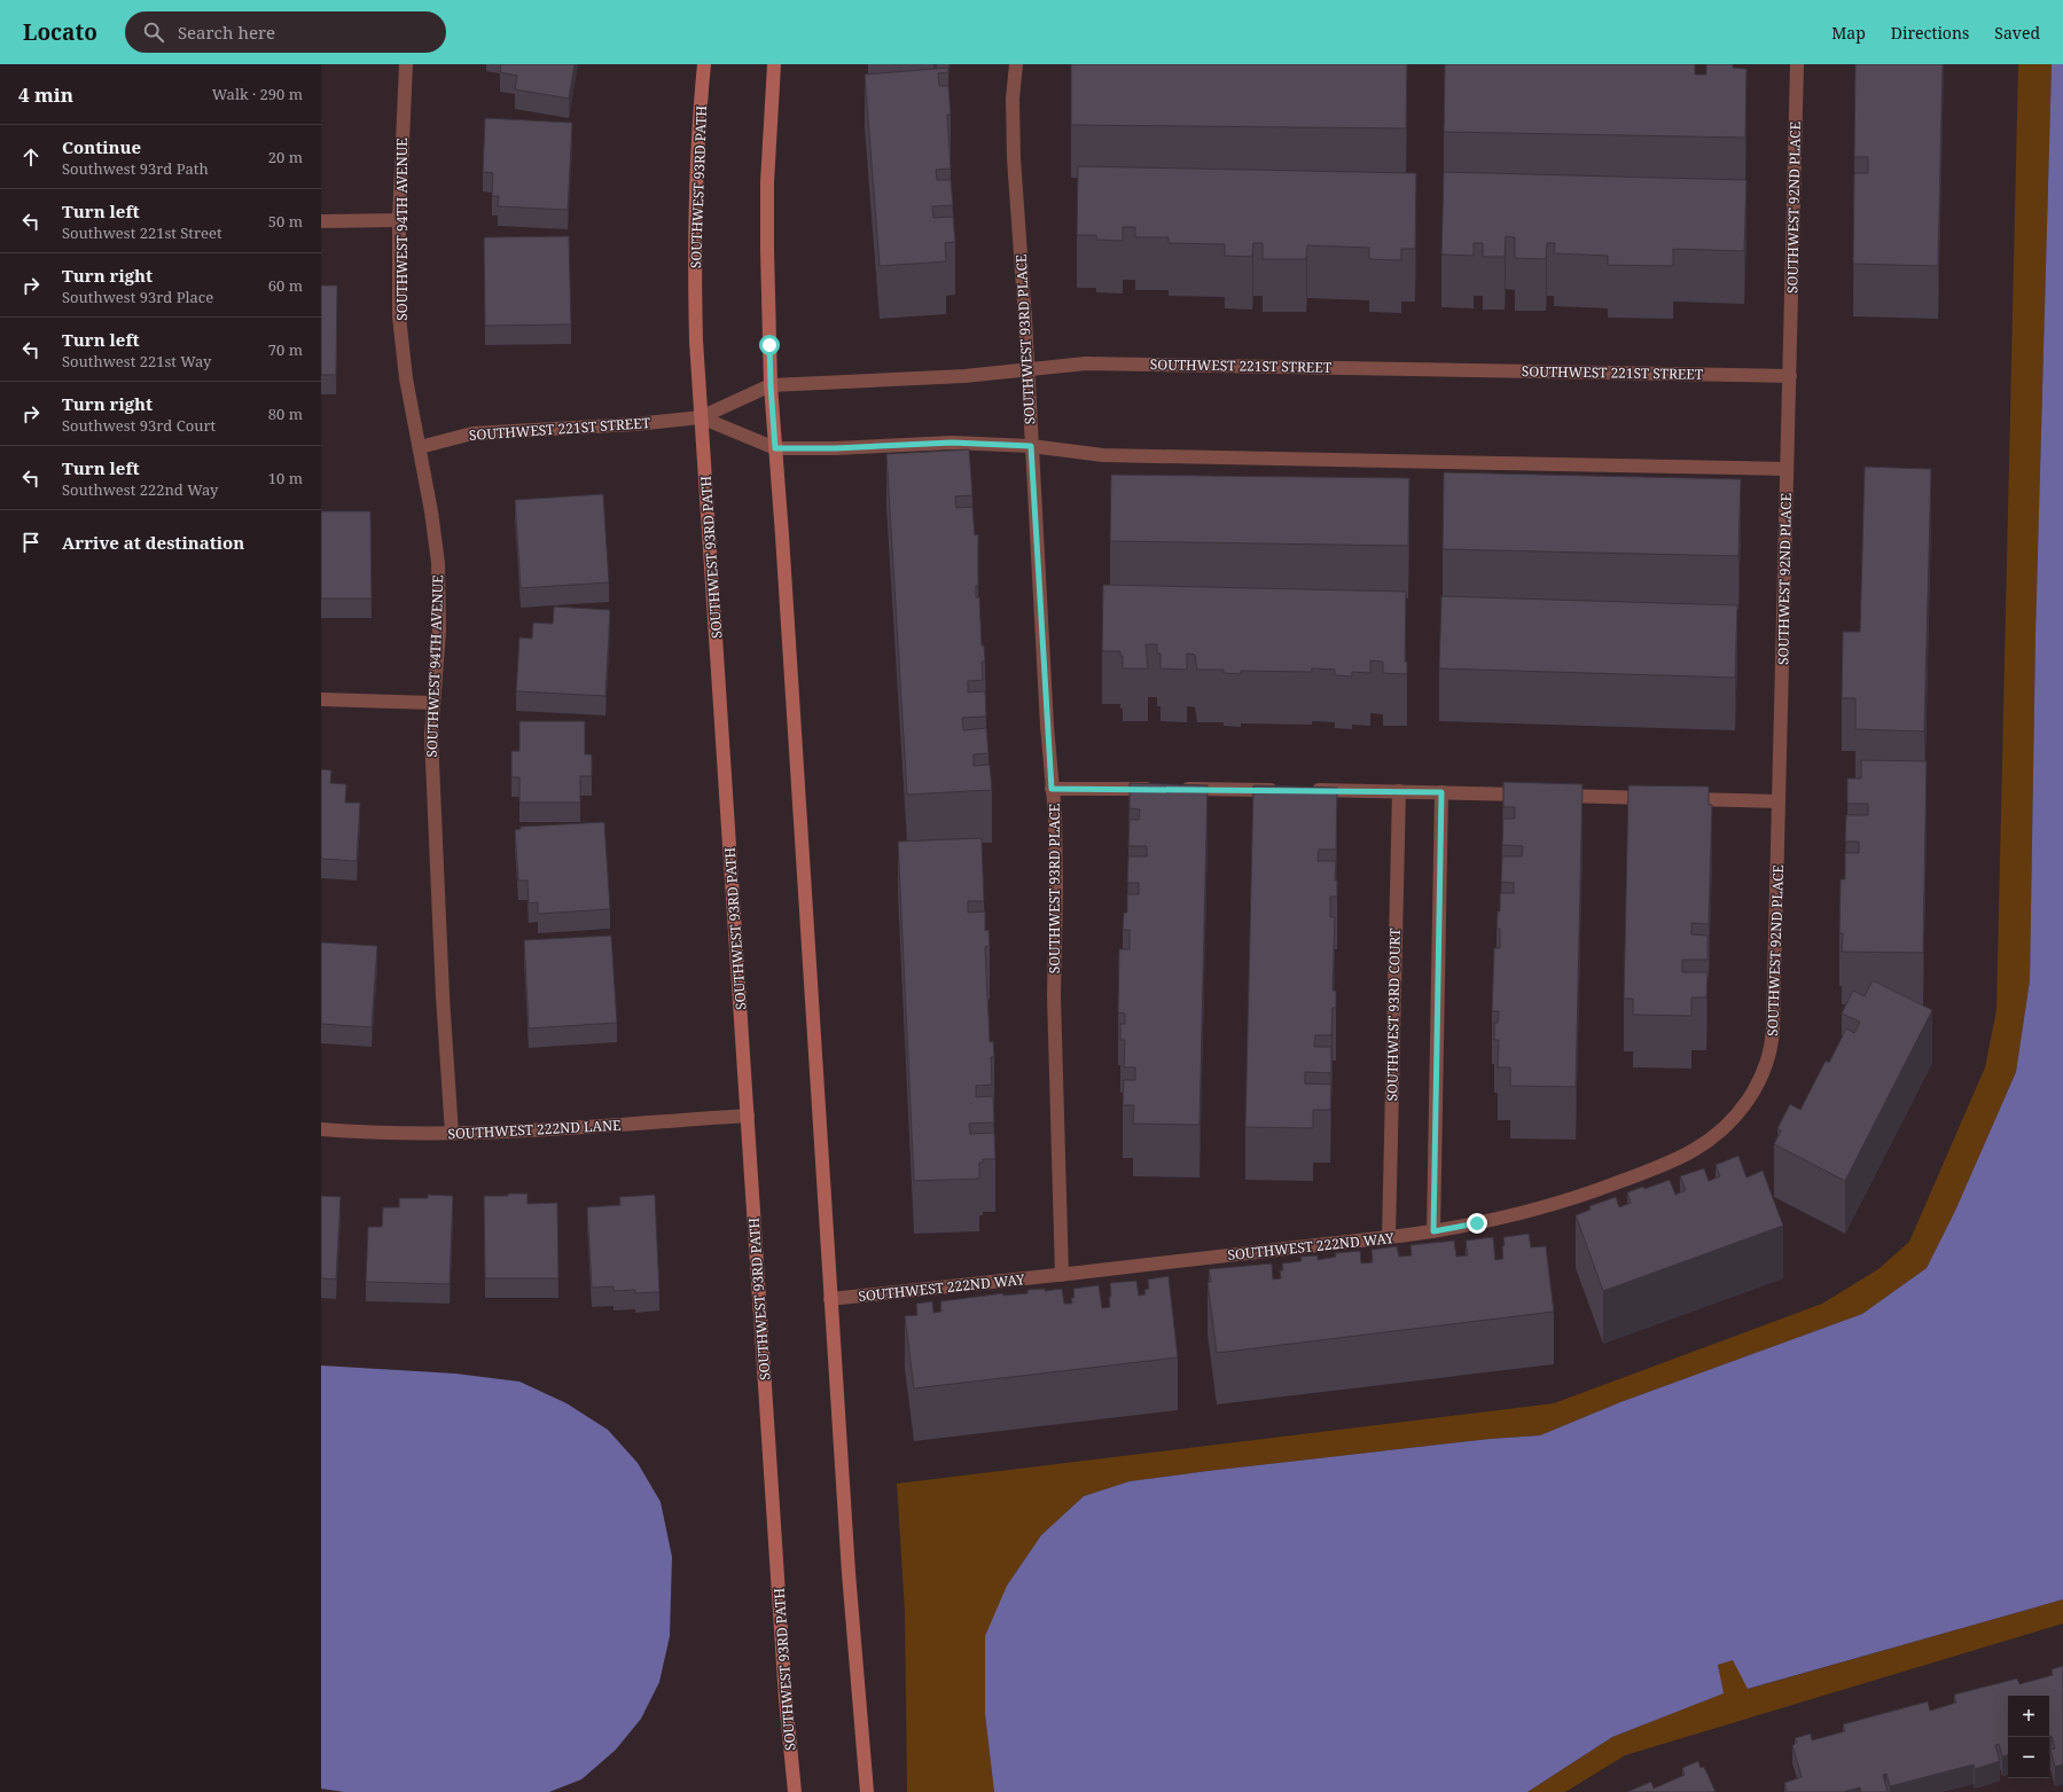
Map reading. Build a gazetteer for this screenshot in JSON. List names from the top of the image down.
{
  "streets": {
    "street": [
      "SOUTHWEST 93RD PATH",
      "SOUTHWEST 92ND PLACE",
      "SOUTHWEST 94TH AVENUE",
      "SOUTHWEST 93RD PLACE",
      "SOUTHWEST 221ST STREET",
      "SOUTHWEST 93RD COURT",
      "SOUTHWEST 222ND LANE",
      "SOUTHWEST 222ND WAY"
    ]
  },
  "crossings": [
    ["SOUTHWEST 93RD PATH", "SOUTHWEST 221ST STREET"],
    ["SOUTHWEST 93RD PATH", "SOUTHWEST 222ND LANE"],
    ["SOUTHWEST 92ND PLACE", "SOUTHWEST 221ST STREET"],
    ["SOUTHWEST 92ND PLACE", "SOUTHWEST 222ND WAY"],
    ["SOUTHWEST 94TH AVENUE", "SOUTHWEST 221ST STREET"],
    ["SOUTHWEST 94TH AVENUE", "SOUTHWEST 222ND LANE"],
    ["SOUTHWEST 93RD PLACE", "SOUTHWEST 221ST STREET"],
    ["SOUTHWEST 93RD PLACE", "SOUTHWEST 222ND WAY"],
    ["SOUTHWEST 93RD COURT", "SOUTHWEST 222ND WAY"]
  ],
  "page": {
    "header": "Locato",
    "search": "Search here",
    "nav": ["Map", "Directions", "Saved"],
    "heading": ["4 min", "Walk · 290 m"],
    "list": [
      ["Continue", "Southwest 93rd Path", "20 m"],
      ["Turn left", "Southwest 221st Street", "50 m"],
      ["Turn right", "Southwest 93rd Place", "60 m"],
      ["Turn left", "Southwest 221st Way", "70 m"],
      ["Turn right", "Southwest 93rd Court", "80 m"],
      ["Turn left", "Southwest 222nd Way", "10 m"],
      "Arrive at destination"
    ],
    "map_buttons": ["+", "−"]
  }
}
